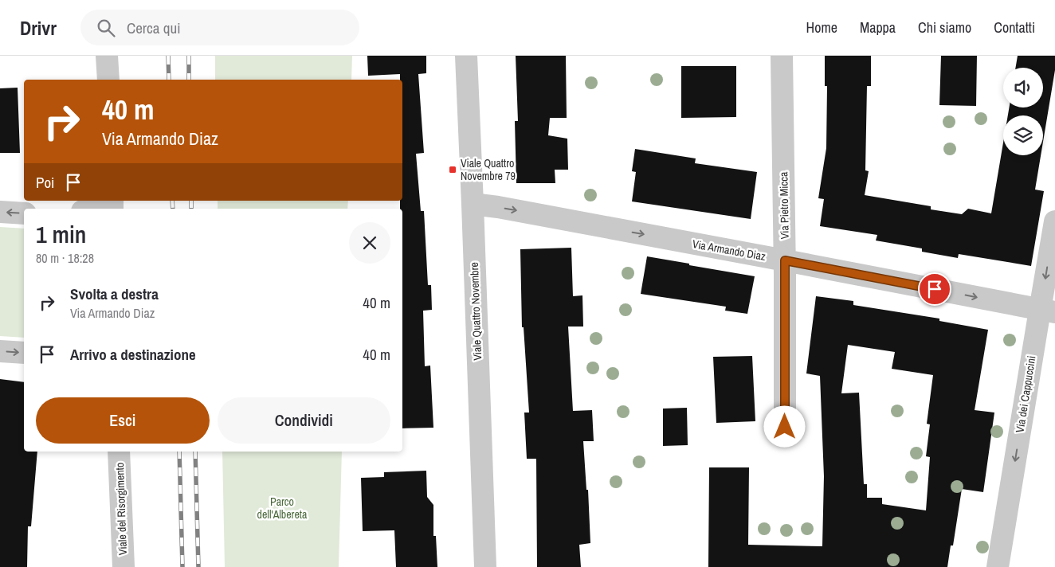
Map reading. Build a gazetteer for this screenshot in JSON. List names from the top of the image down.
{
  "streets": {
    "street": [
      "Via Pietro Micca",
      "Via Armando Diaz",
      "Viale Quattro Novembre",
      "Via dei Cappuccini",
      "Viale del Risorgimento"
    ]
  },
  "crossings": [
    ["Via Pietro Micca", "Via Armando Diaz"],
    ["Via Armando Diaz", "Viale Quattro Novembre"],
    ["Via Armando Diaz", "Via dei Cappuccini"]
  ],
  "one_way": ["Via Armando Diaz", "Via dei Cappuccini"],
  "parks": ["Parco dell'Albereta"],
  "places": {
    "transit": ["Viale Quattro Novembre 79"]
  },
  "page": {
    "header": "Drivr",
    "search": "Cerca qui",
    "nav": [
      "Home",
      "Mappa",
      "Chi siamo",
      "Contatti"
    ],
    "turn": ["40 m", "Via Armando Diaz"],
    "then": "Poi",
    "heading": ["1 min", "80 m · 18:28"],
    "list": [
      {
        "name": "Svolta a destra",
        "note": "Via Armando Diaz",
        "value": "40 m"
      },
      {
        "name": "Arrivo a destinazione",
        "value": "40 m"
      }
    ],
    "buttons": ["Esci", "Condividi"]
  }
}
